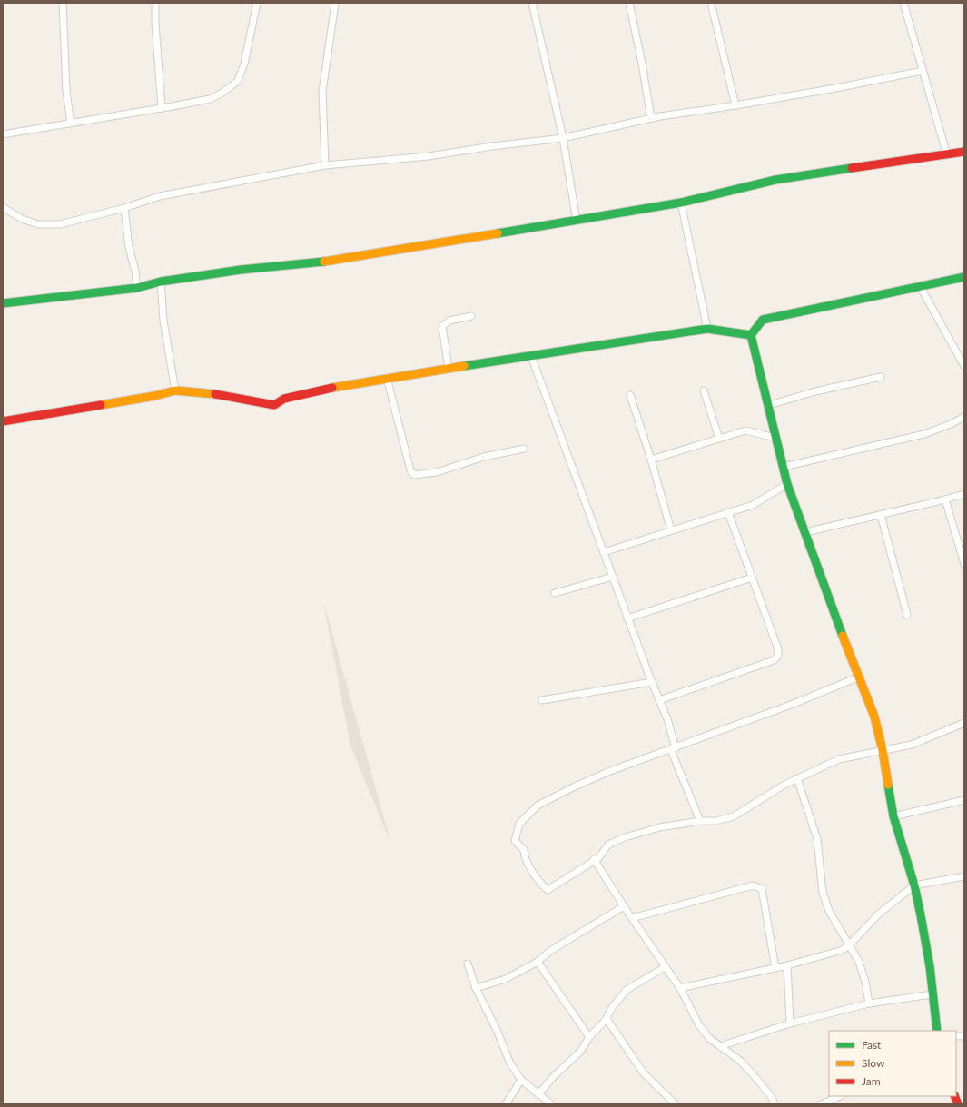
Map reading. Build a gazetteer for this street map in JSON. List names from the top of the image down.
{
  "legend": ["Fast", "Slow", "Jam"]
}
